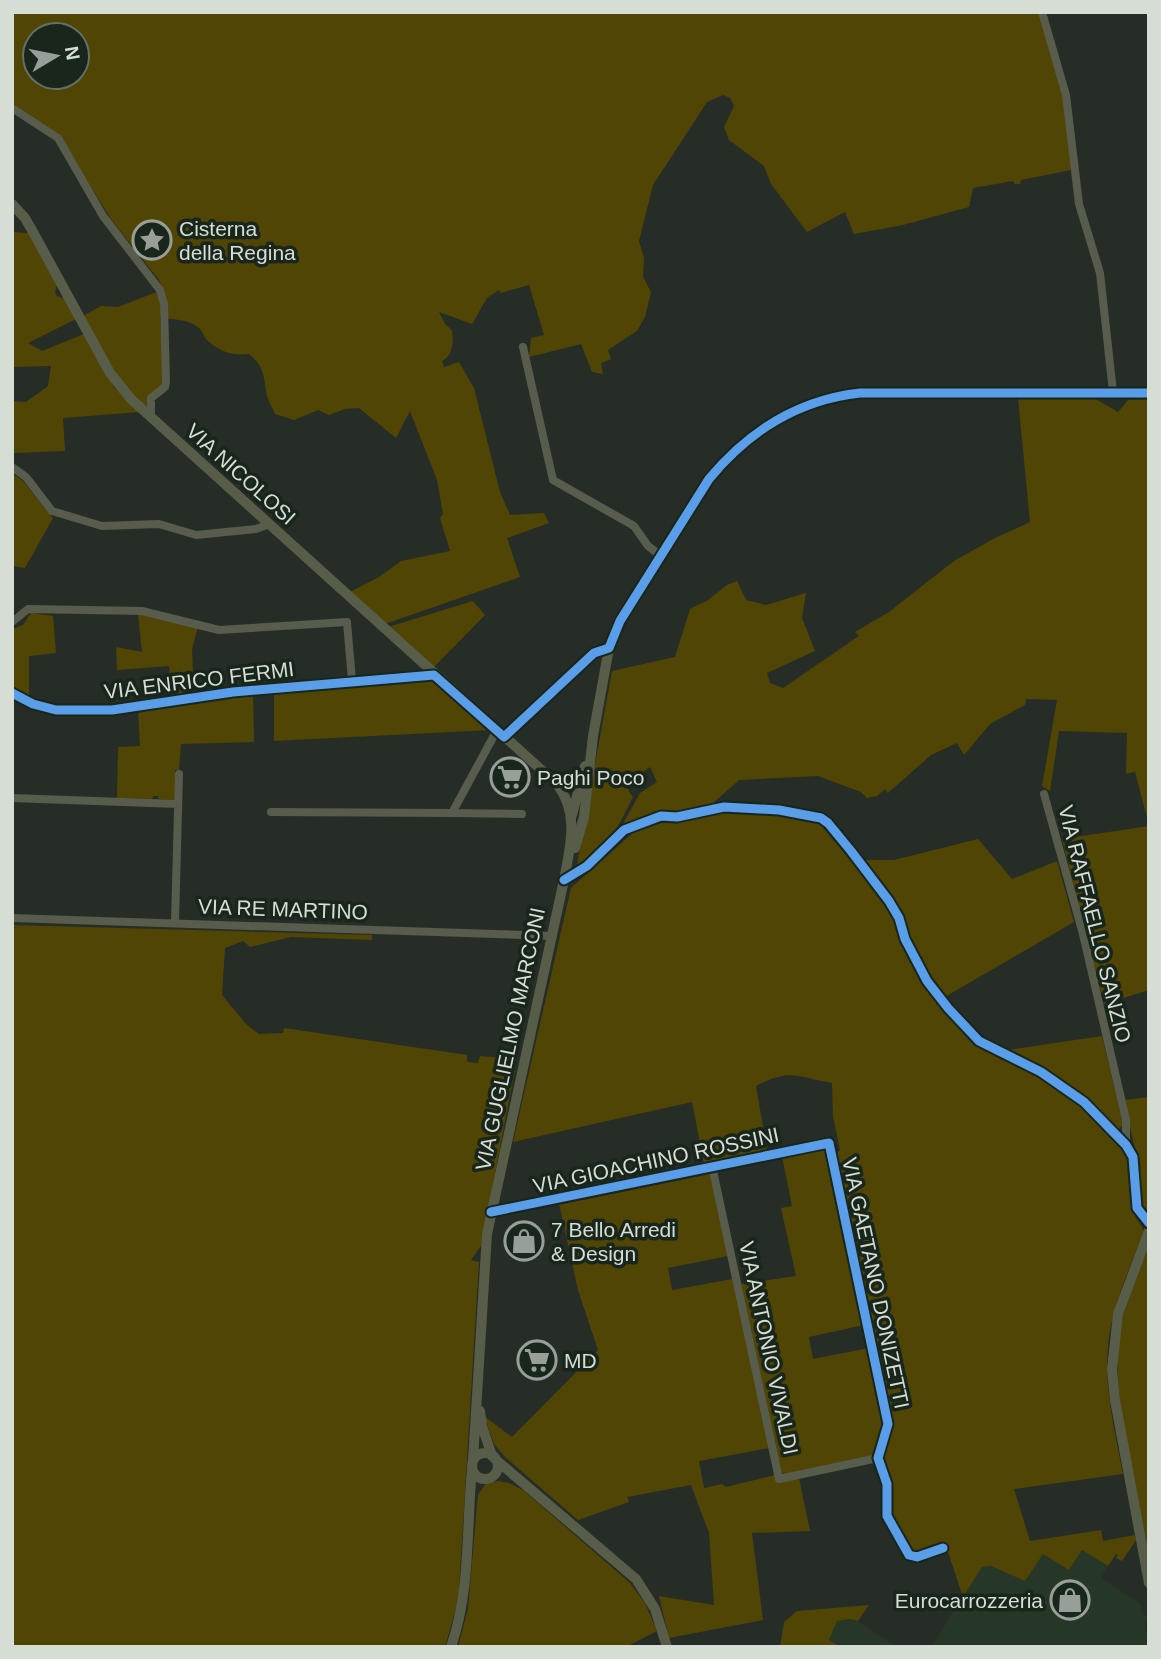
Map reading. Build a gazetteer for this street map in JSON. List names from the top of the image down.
{
  "streets": {
    "main road": ["VIA NICOLOSI", "VIA GUGLIELMO MARCONI"],
    "street": [
      "VIA ENRICO FERMI",
      "VIA RE MARTINO",
      "VIA RAFFAELLO SANZIO",
      "VIA GIOACHINO ROSSINI",
      "VIA GAETANO DONIZETTI",
      "VIA ANTONIO VIVALDI"
    ]
  },
  "crossings": [
    ["VIA NICOLOSI", "VIA ENRICO FERMI"],
    ["VIA NICOLOSI", "VIA GUGLIELMO MARCONI"],
    ["VIA RE MARTINO", "VIA GUGLIELMO MARCONI"],
    ["VIA GUGLIELMO MARCONI", "VIA GIOACHINO ROSSINI"],
    ["VIA GIOACHINO ROSSINI", "VIA GAETANO DONIZETTI"],
    ["VIA GIOACHINO ROSSINI", "VIA ANTONIO VIVALDI"],
    ["VIA GAETANO DONIZETTI", "VIA ANTONIO VIVALDI"]
  ],
  "places": {
    "place": ["Cisterna della Regina"],
    "supermarket": ["Paghi Poco", "MD"],
    "shop": ["7 Bello Arredi & Design", "Eurocarrozzeria"]
  },
  "north": "right"
}
